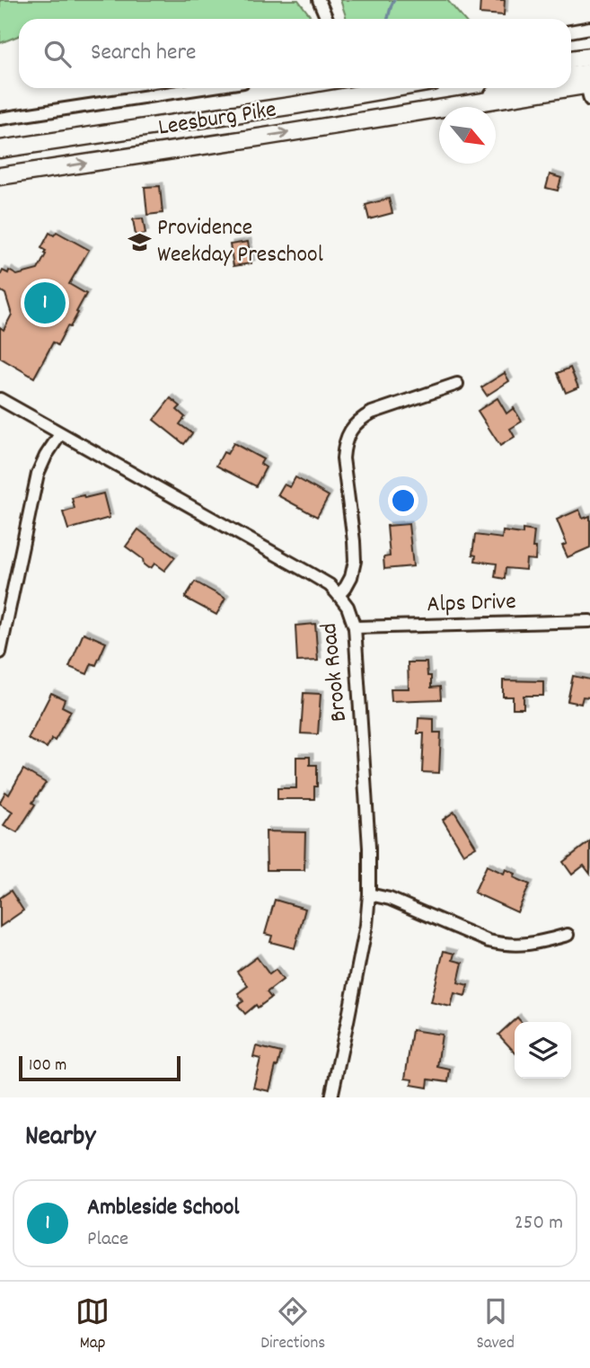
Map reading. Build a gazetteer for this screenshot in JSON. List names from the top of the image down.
{
  "streets": {
    "highway": ["Leesburg Pike"],
    "street": ["Alps Drive", "Brook Road"]
  },
  "crossings": [
    ["Alps Drive", "Brook Road"]
  ],
  "places": {
    "school or university": ["Providence Weekday Preschool"]
  },
  "scale_bar": "100 m",
  "north": "bottom right",
  "page": {
    "search": "Search here",
    "pins": "1",
    "scale": "100 m",
    "heading": "Nearby",
    "list": [
      {
        "mark": "1",
        "name": "Ambleside School",
        "note": "Place",
        "value": "250 m"
      }
    ],
    "nav": ["Map", "Directions", "Saved"]
  }
}
